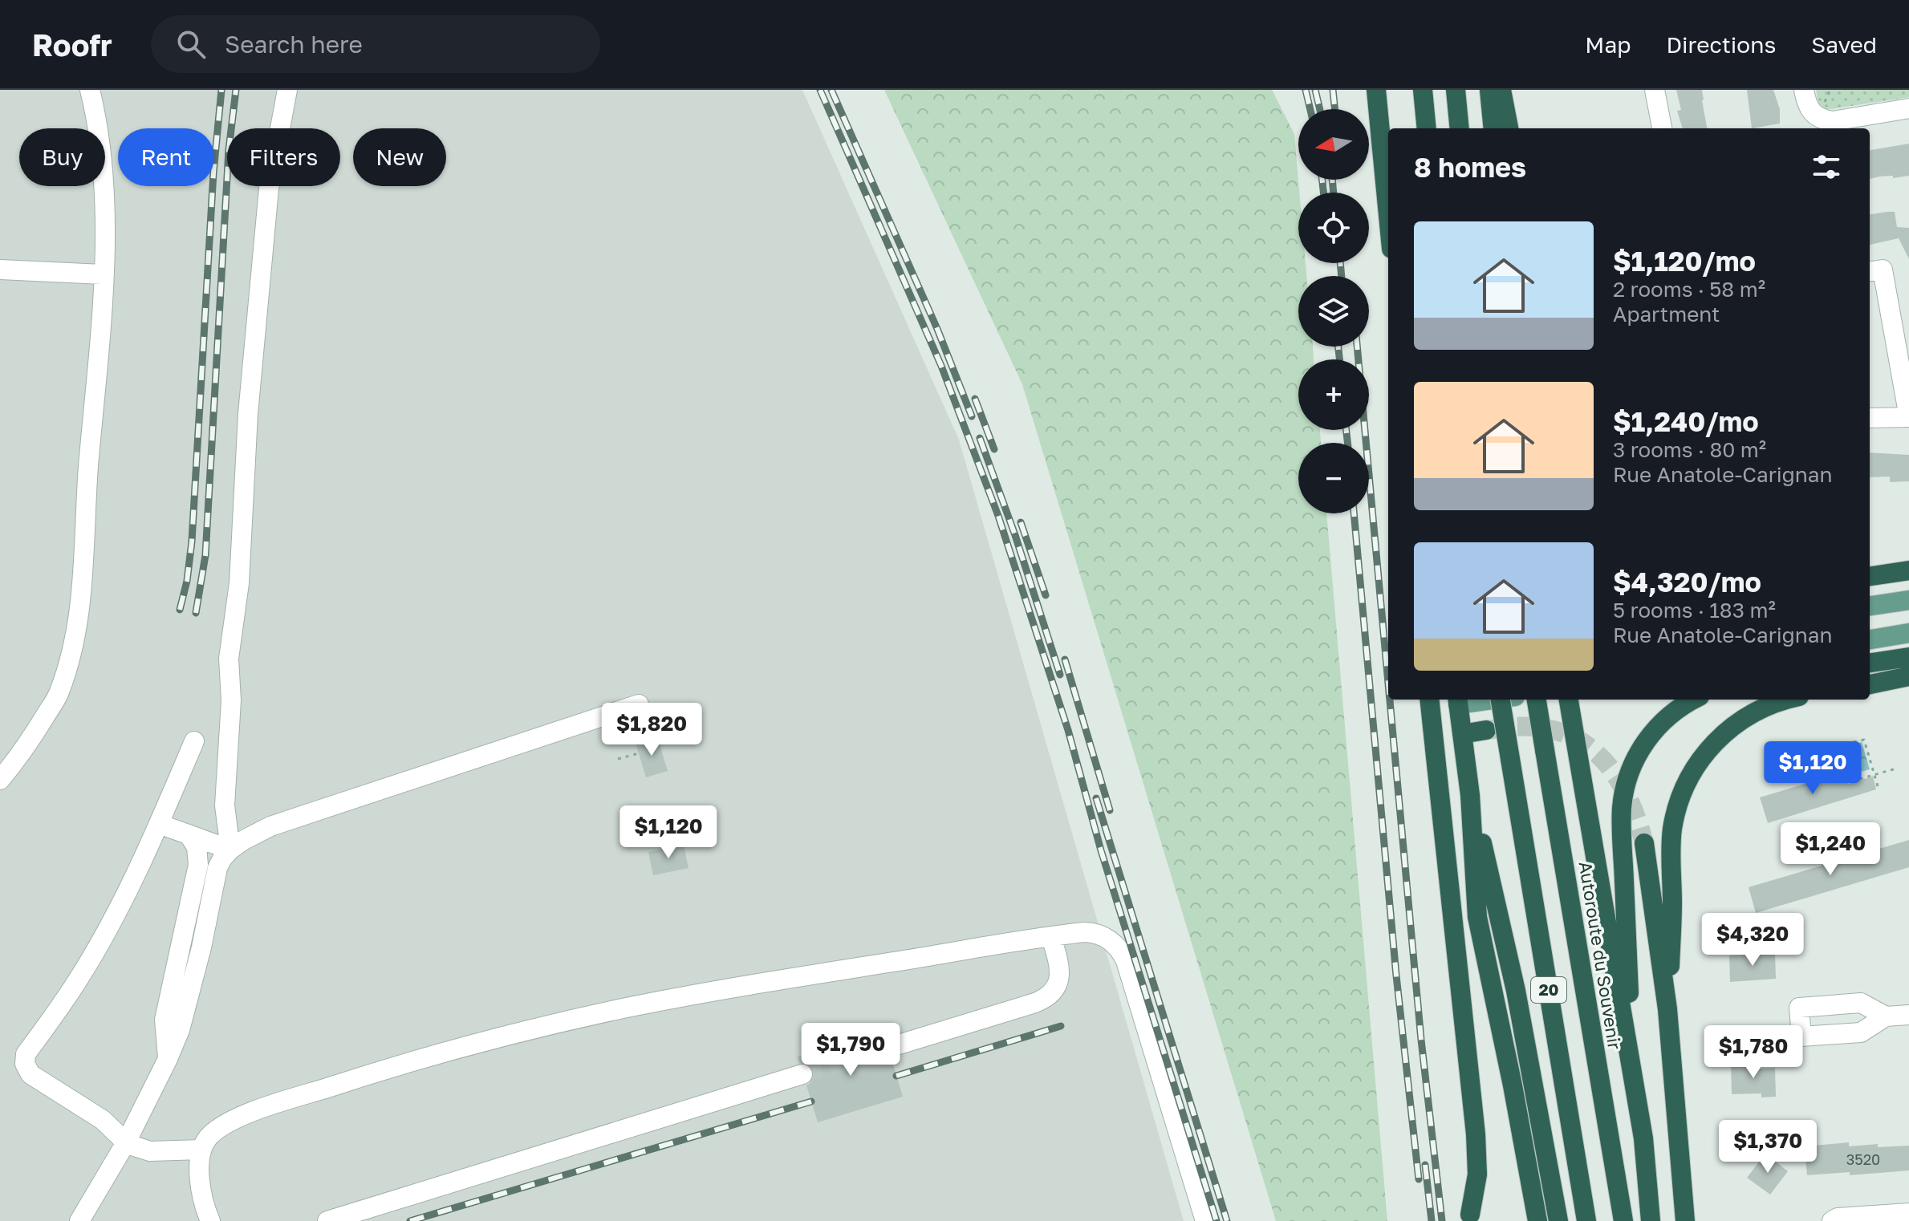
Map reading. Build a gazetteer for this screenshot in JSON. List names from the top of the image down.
{
  "streets": {
    "highway": ["Autoroute du Souvenir", "20"]
  },
  "house_numbers": ["3520"],
  "north": "left",
  "page": {
    "header": "Roofr",
    "search": "Search here",
    "nav": ["Map", "Directions", "Saved"],
    "map_buttons": ["+", "−"],
    "chip": [
      "Buy",
      "Rent",
      "Filters",
      "New"
    ],
    "heading": "8 homes",
    "list": [
      {
        "name": "$1,120/mo",
        "note": "2 rooms · 58 m² · Apartment"
      },
      {
        "name": "$1,240/mo",
        "note": "3 rooms · 80 m² · Rue Anatole-Carignan"
      },
      {
        "name": "$4,320/mo",
        "note": "5 rooms · 183 m² · Rue Anatole-Carignan"
      }
    ],
    "price": [
      "$1,820",
      "$1,120",
      "$1,120",
      "$1,240",
      "$4,320",
      "$1,790",
      "$1,780",
      "$1,370"
    ]
  }
}
